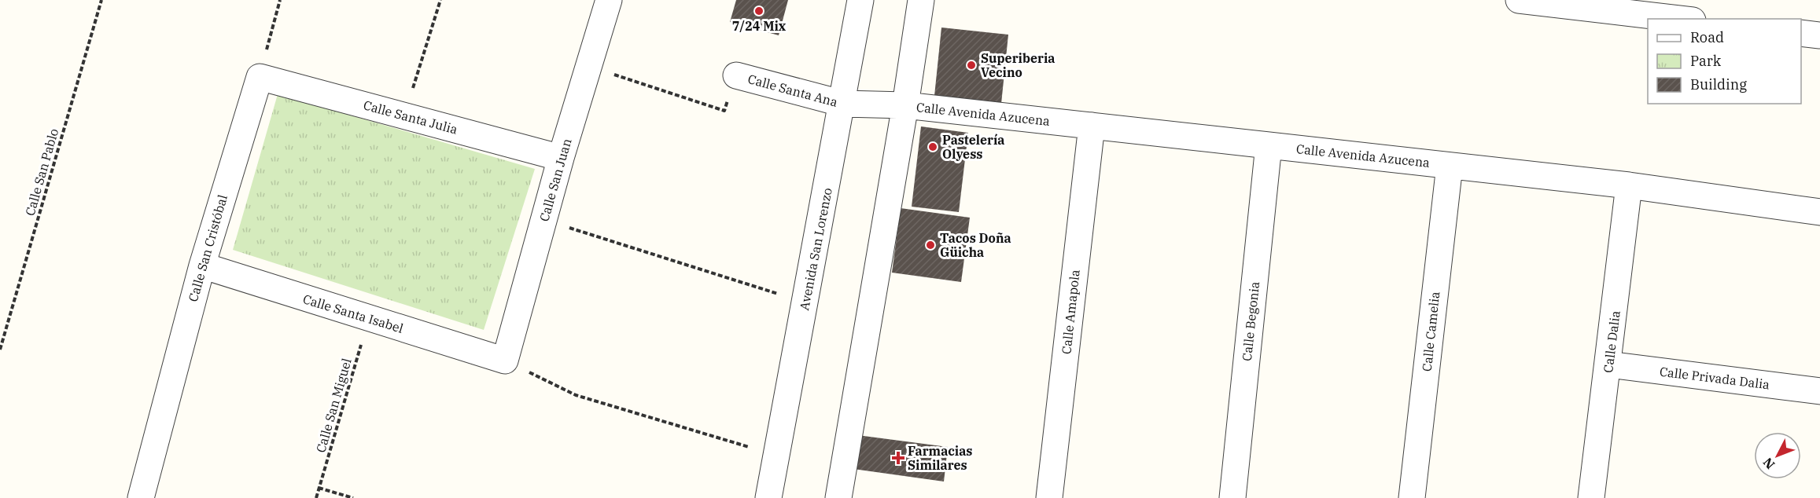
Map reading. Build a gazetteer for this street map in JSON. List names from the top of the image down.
{
  "streets": {
    "street": [
      "Calle Santa Ana",
      "Calle Avenida Azucena",
      "Calle Santa Julia",
      "Calle San Juan",
      "Calle San Cristóbal",
      "Avenida San Lorenzo",
      "Calle Amapola",
      "Calle Santa Isabel",
      "Calle Begonia",
      "Calle Camelia",
      "Calle Dalia",
      "Calle Privada Dalia"
    ],
    "path": ["Calle San Pablo", "Calle San Miguel"]
  },
  "crossings": [
    ["Calle Santa Ana", "Calle Avenida Azucena"],
    ["Calle Santa Ana", "Avenida San Lorenzo"],
    ["Calle Avenida Azucena", "Calle Amapola"],
    ["Calle Avenida Azucena", "Calle Begonia"],
    ["Calle Avenida Azucena", "Calle Camelia"],
    ["Calle Avenida Azucena", "Calle Dalia"],
    ["Calle Santa Julia", "Calle San Juan"],
    ["Calle Santa Julia", "Calle San Cristóbal"],
    ["Calle San Juan", "Calle Santa Isabel"],
    ["Calle San Cristóbal", "Calle Santa Isabel"],
    ["Calle Santa Isabel", "Calle San Miguel"],
    ["Calle Dalia", "Calle Privada Dalia"]
  ],
  "places": {
    "other": [
      "7/24 Mix",
      "Superiberia Vecino",
      "Pastelería Olyess",
      "Tacos Doña Güicha"
    ],
    "health": ["Farmacias Similares"]
  },
  "legend": ["Road", "Park", "Building"],
  "north": "bottom left"
}
